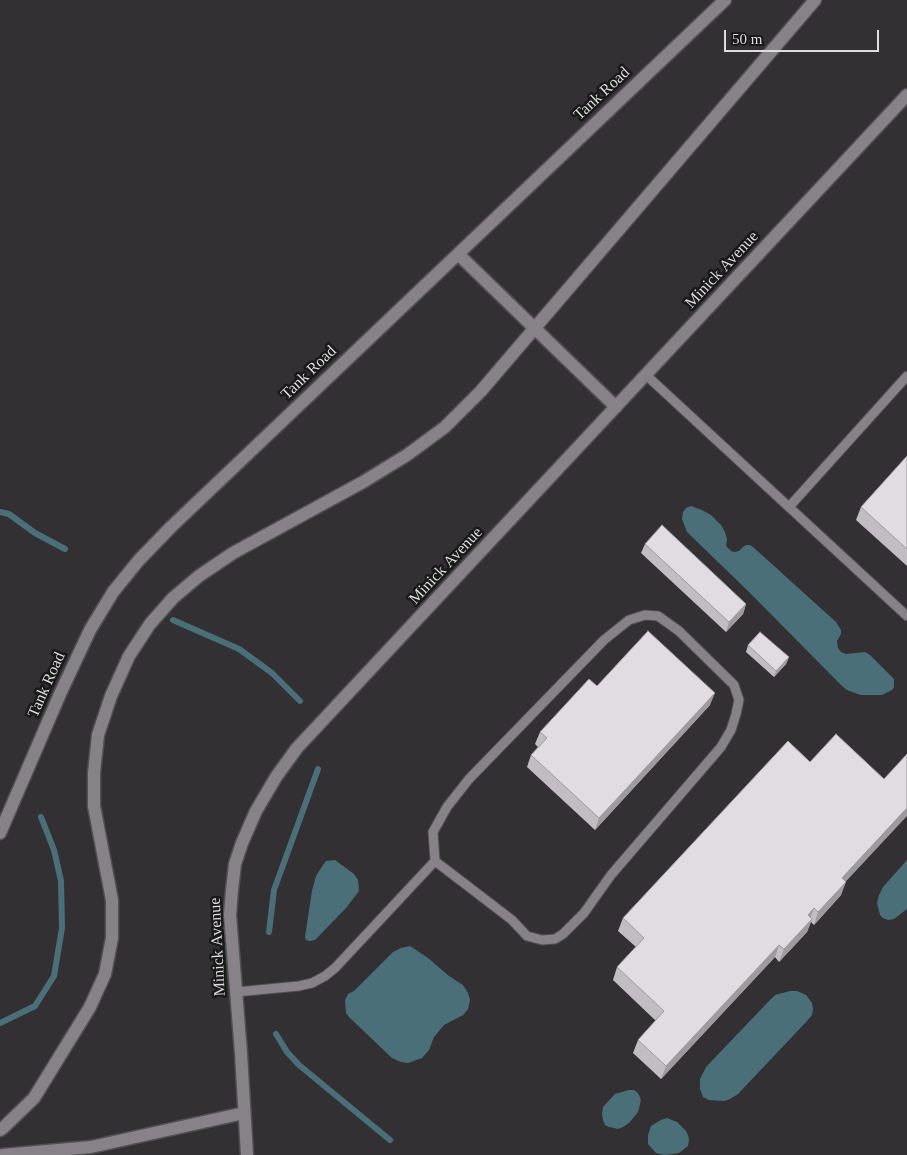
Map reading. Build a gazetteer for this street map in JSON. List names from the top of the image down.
{
  "streets": {
    "street": ["Tank Road", "Minick Avenue"]
  },
  "scale_bar": "50 m"
}
